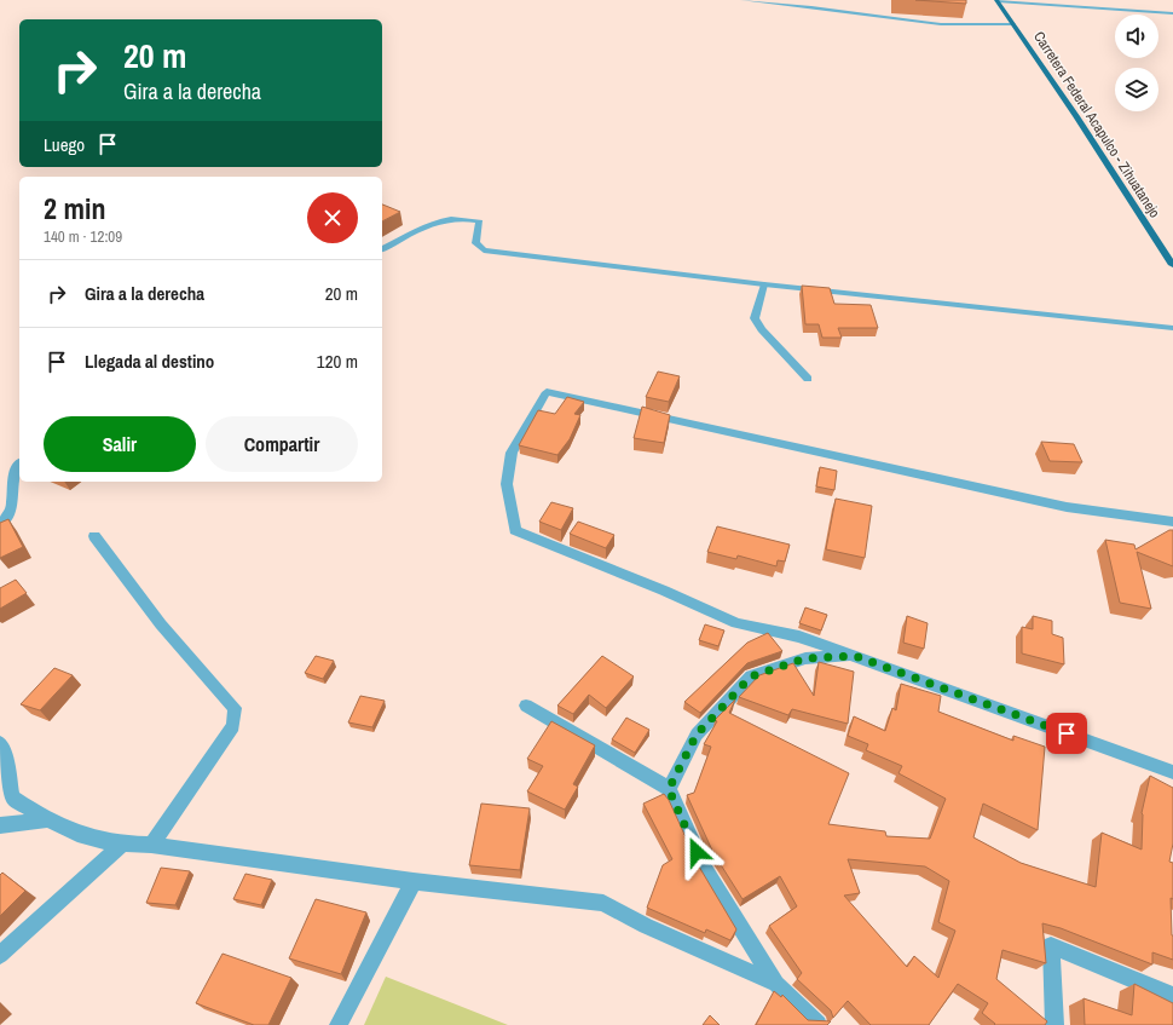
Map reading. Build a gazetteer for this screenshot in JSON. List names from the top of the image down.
{
  "streets": {
    "main road": ["Carretera Federal Acapulco - Zihuatanejo"]
  },
  "page": {
    "turn": ["20 m", "Gira a la derecha"],
    "then": "Luego",
    "heading": ["2 min", "140 m · 12:09"],
    "list": [
      {
        "name": "Gira a la derecha",
        "value": "20 m"
      },
      {
        "name": "Llegada al destino",
        "value": "120 m"
      }
    ],
    "buttons": ["Salir", "Compartir"]
  }
}
